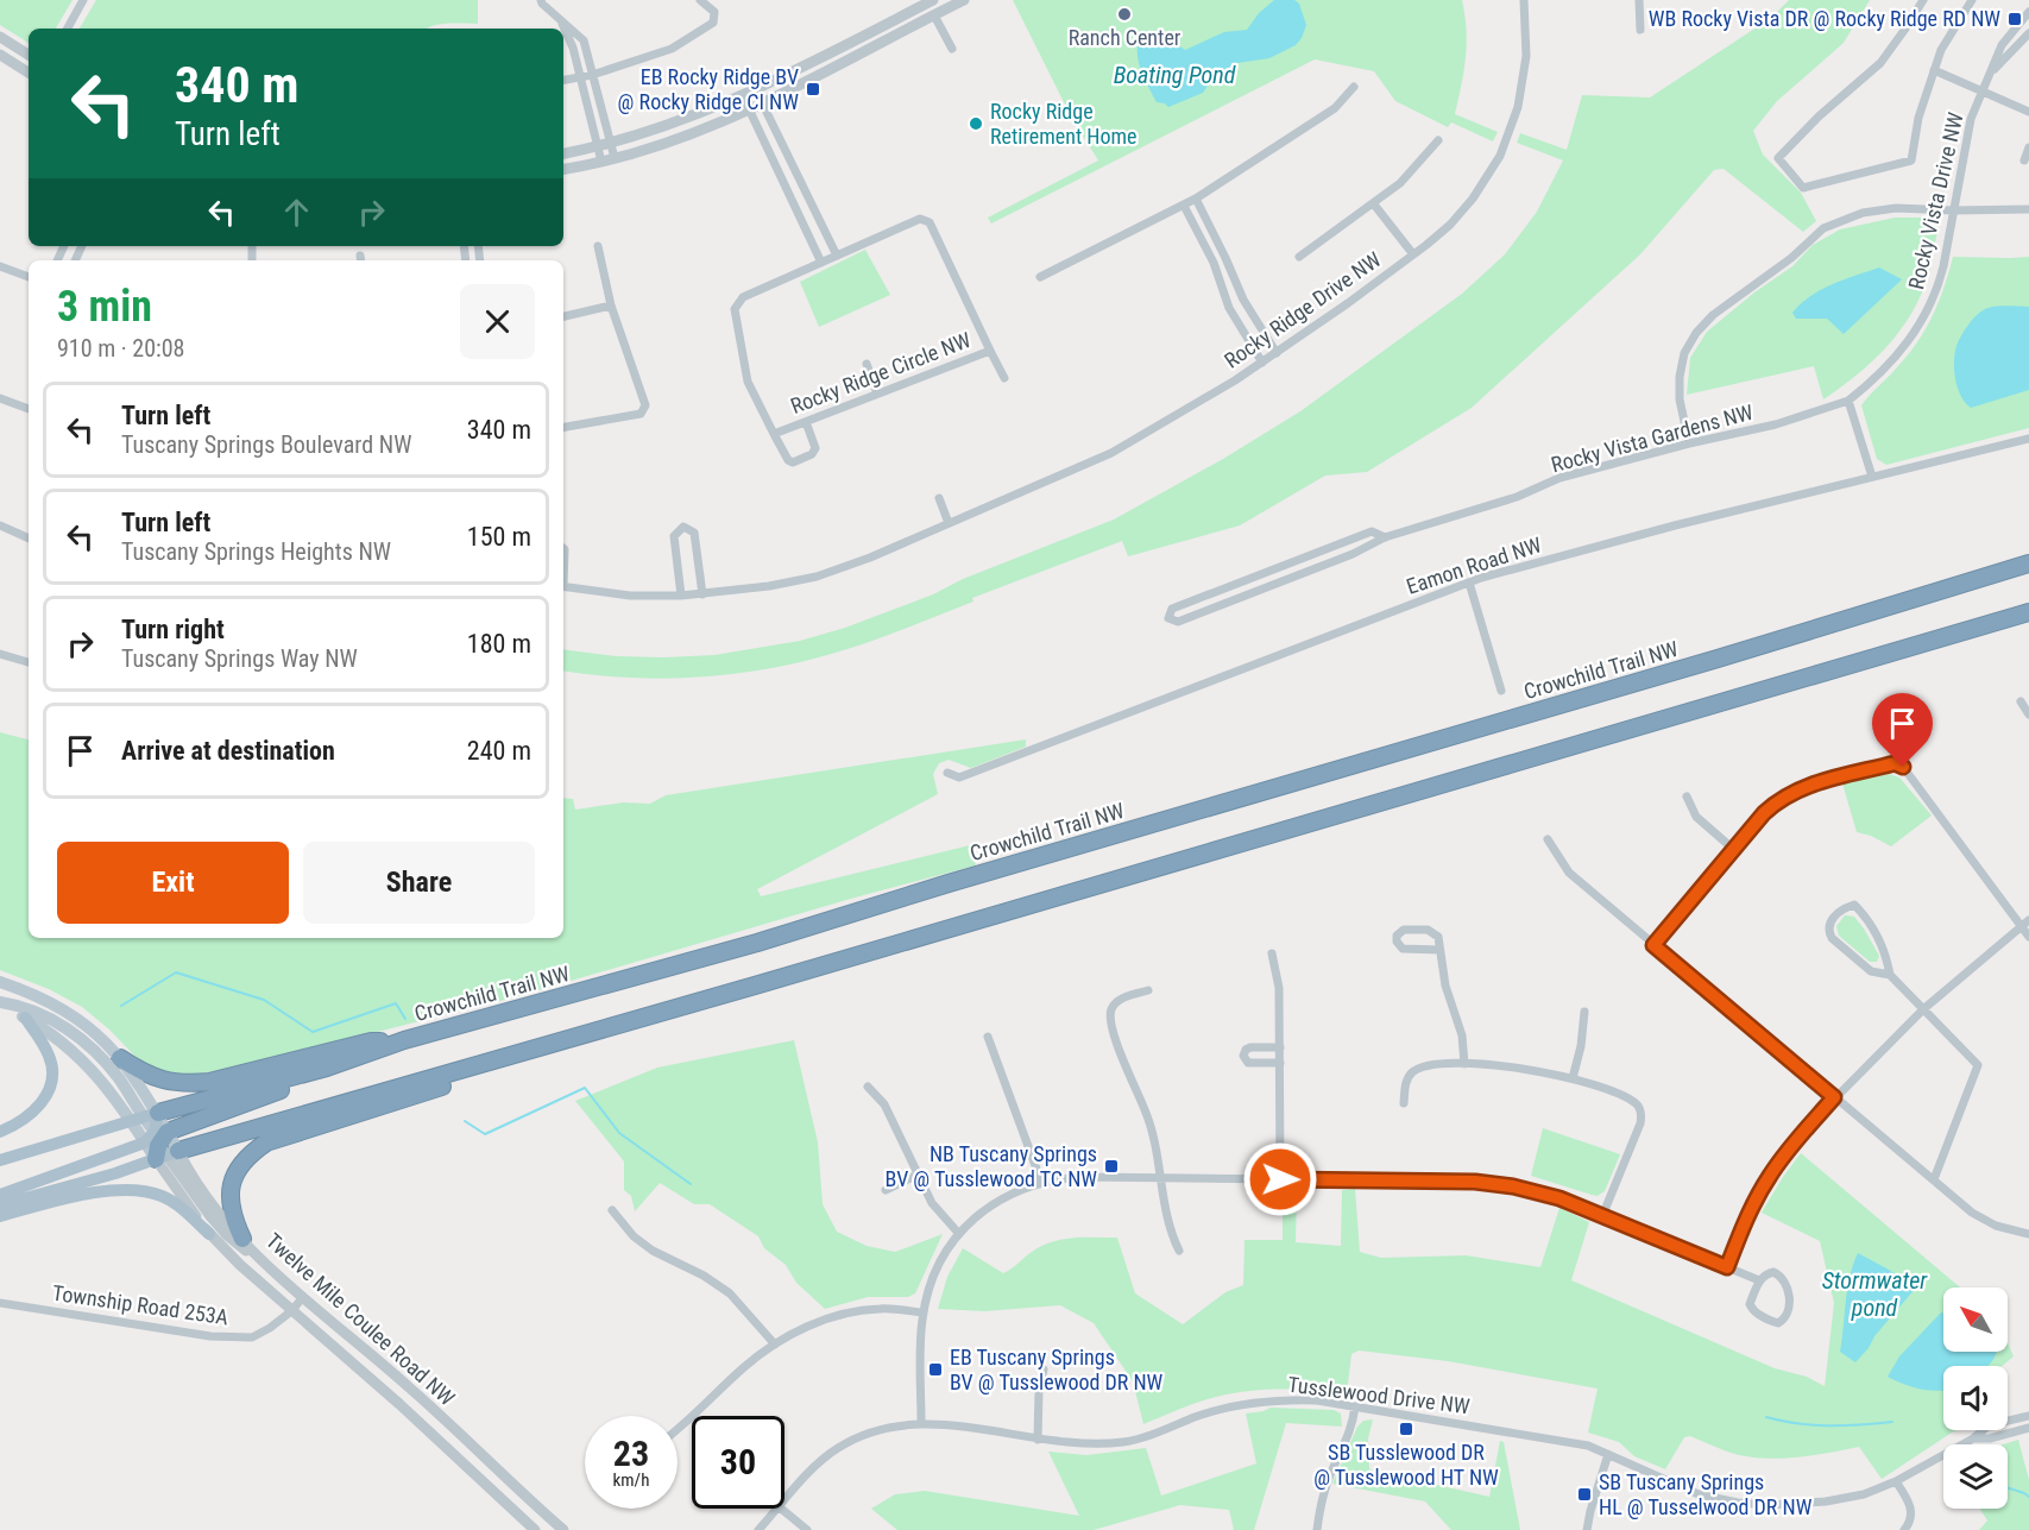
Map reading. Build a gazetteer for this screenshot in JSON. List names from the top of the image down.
{
  "streets": {
    "highway": ["Crowchild Trail NW"],
    "main road": ["Twelve Mile Coulee Road NW"],
    "street": [
      "Rocky Vista Drive NW",
      "Rocky Ridge Drive NW",
      "Rocky Ridge Circle NW",
      "Rocky Vista Gardens NW",
      "Eamon Road NW",
      "Township Road 253A",
      "Tusslewood Drive NW"
    ]
  },
  "crossings": [
    ["Rocky Vista Drive NW", "Rocky Vista Gardens NW"],
    ["Crowchild Trail NW", "Twelve Mile Coulee Road NW"],
    ["Township Road 253A", "Twelve Mile Coulee Road NW"]
  ],
  "water": ["Boating Pond", "Stormwater pond"],
  "places": {
    "other": ["Ranch Center", "Rocky Ridge Retirement Home"],
    "transit": [
      "WB Rocky Vista DR @ Rocky Ridge RD NW",
      "EB Rocky Ridge BV @ Rocky Ridge CI NW",
      "NB Tuscany Springs BV @ Tusslewood TC NW",
      "EB Tuscany Springs BV @ Tusslewood DR NW",
      "SB Tusslewood DR @ Tusslewood HT NW",
      "SB Tuscany Springs HL @ Tusselwood DR NW"
    ]
  },
  "north": "top left",
  "page": {
    "turn": ["340 m", "Turn left"],
    "heading": ["3 min", "910 m · 20:08"],
    "list": [
      {
        "name": "Turn left",
        "note": "Tuscany Springs Boulevard NW",
        "value": "340 m"
      },
      {
        "name": "Turn left",
        "note": "Tuscany Springs Heights NW",
        "value": "150 m"
      },
      {
        "name": "Turn right",
        "note": "Tuscany Springs Way NW",
        "value": "180 m"
      },
      {
        "name": "Arrive at destination",
        "value": "240 m"
      }
    ],
    "buttons": ["Exit", "Share"],
    "speed": "23 km/h",
    "limit": "30"
  }
}
